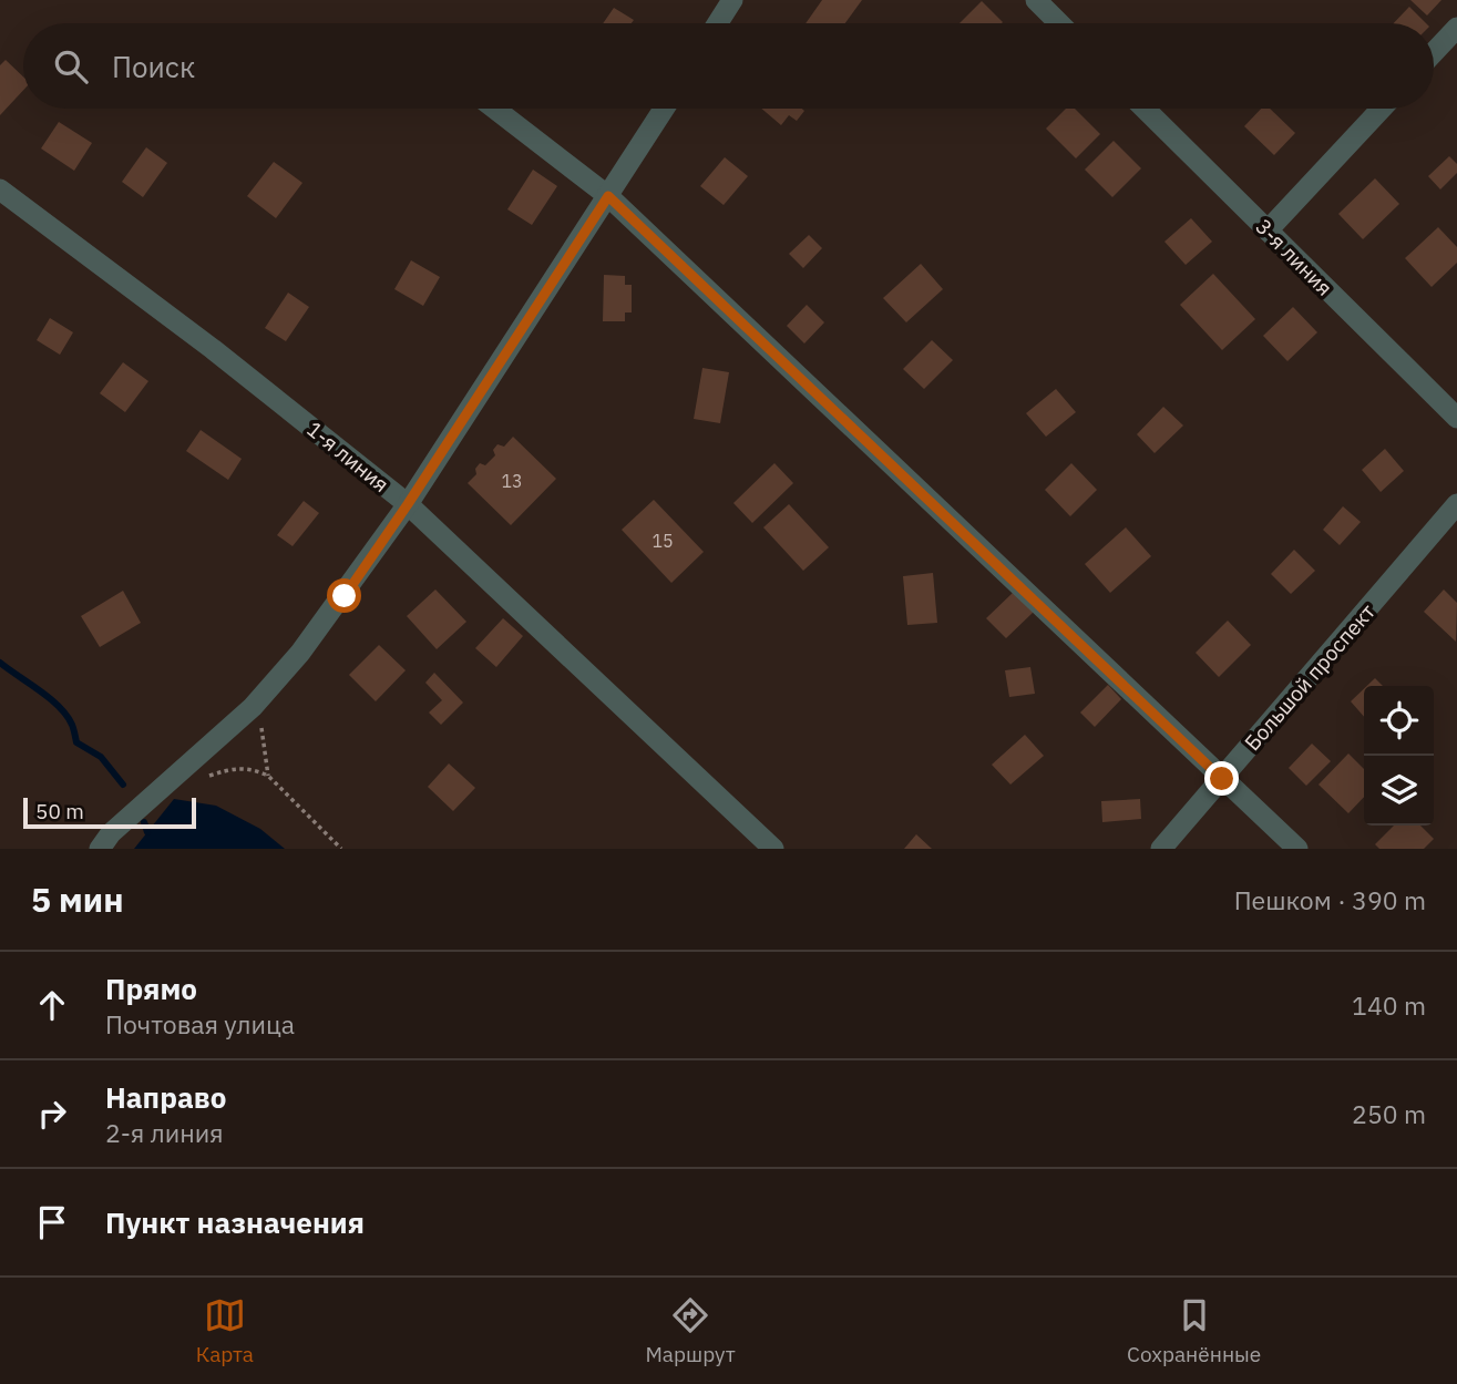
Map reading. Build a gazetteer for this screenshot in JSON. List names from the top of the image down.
{
  "streets": {
    "street": ["3-я линия", "1-я линия", "Большой проспект"]
  },
  "house_numbers": ["13", "15"],
  "scale_bar": "50 m",
  "page": {
    "search": "Поиск",
    "scale": "50 m",
    "heading": ["5 мин", "Пешком · 390 m"],
    "list": [
      ["Прямо", "Почтовая улица", "140 m"],
      ["Направо", "2-я линия", "250 m"],
      "Пункт назначения"
    ],
    "nav": ["Карта", "Маршрут", "Сохранённые"]
  }
}
